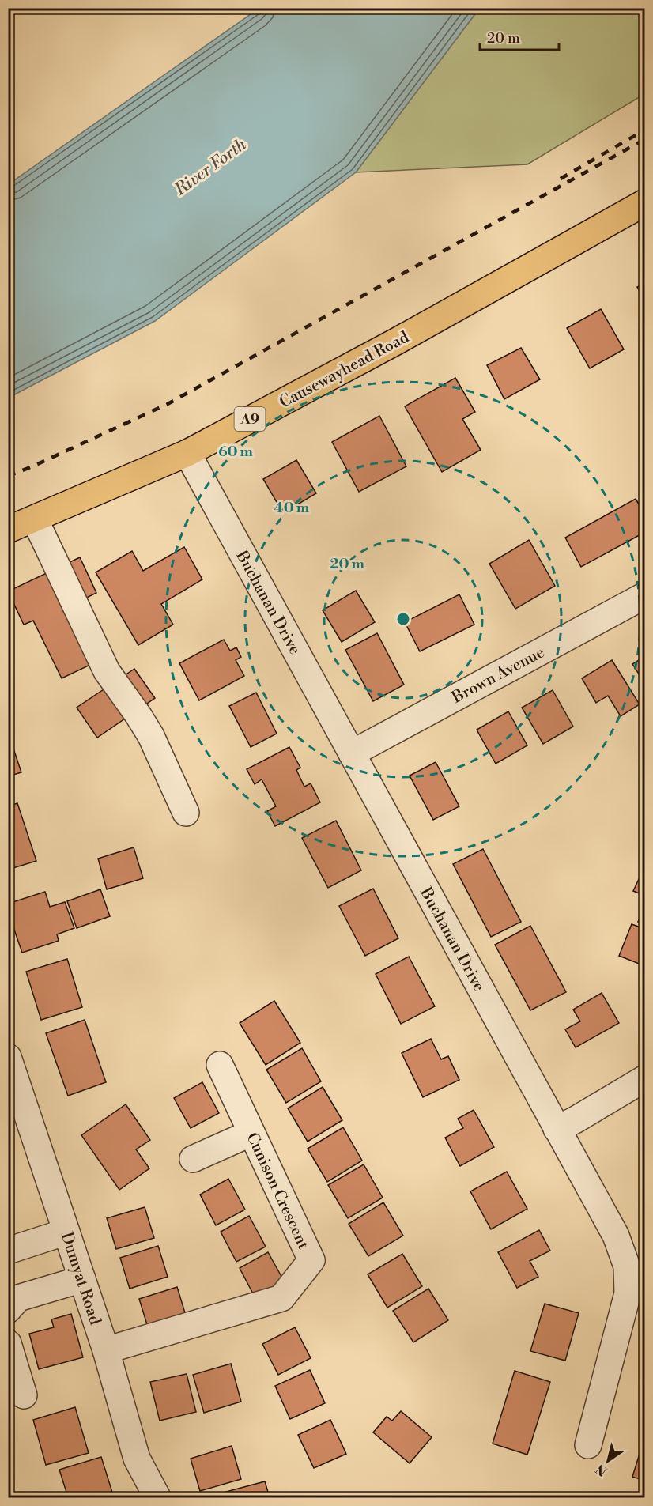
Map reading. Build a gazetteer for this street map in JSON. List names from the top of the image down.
{
  "streets": {
    "main road": ["Causewayhead Road", "A9"],
    "street": [
      "Buchanan Drive",
      "Brown Avenue",
      "Cunison Crescent",
      "Dumyat Road"
    ]
  },
  "crossings": [
    ["Causewayhead Road", "Buchanan Drive"],
    ["Buchanan Drive", "Brown Avenue"],
    ["Cunison Crescent", "Dumyat Road"]
  ],
  "water": ["River Forth"],
  "scale_bar": "20 m",
  "north": "bottom left",
  "rings": ["60 m", "40 m", "20 m"]
}
